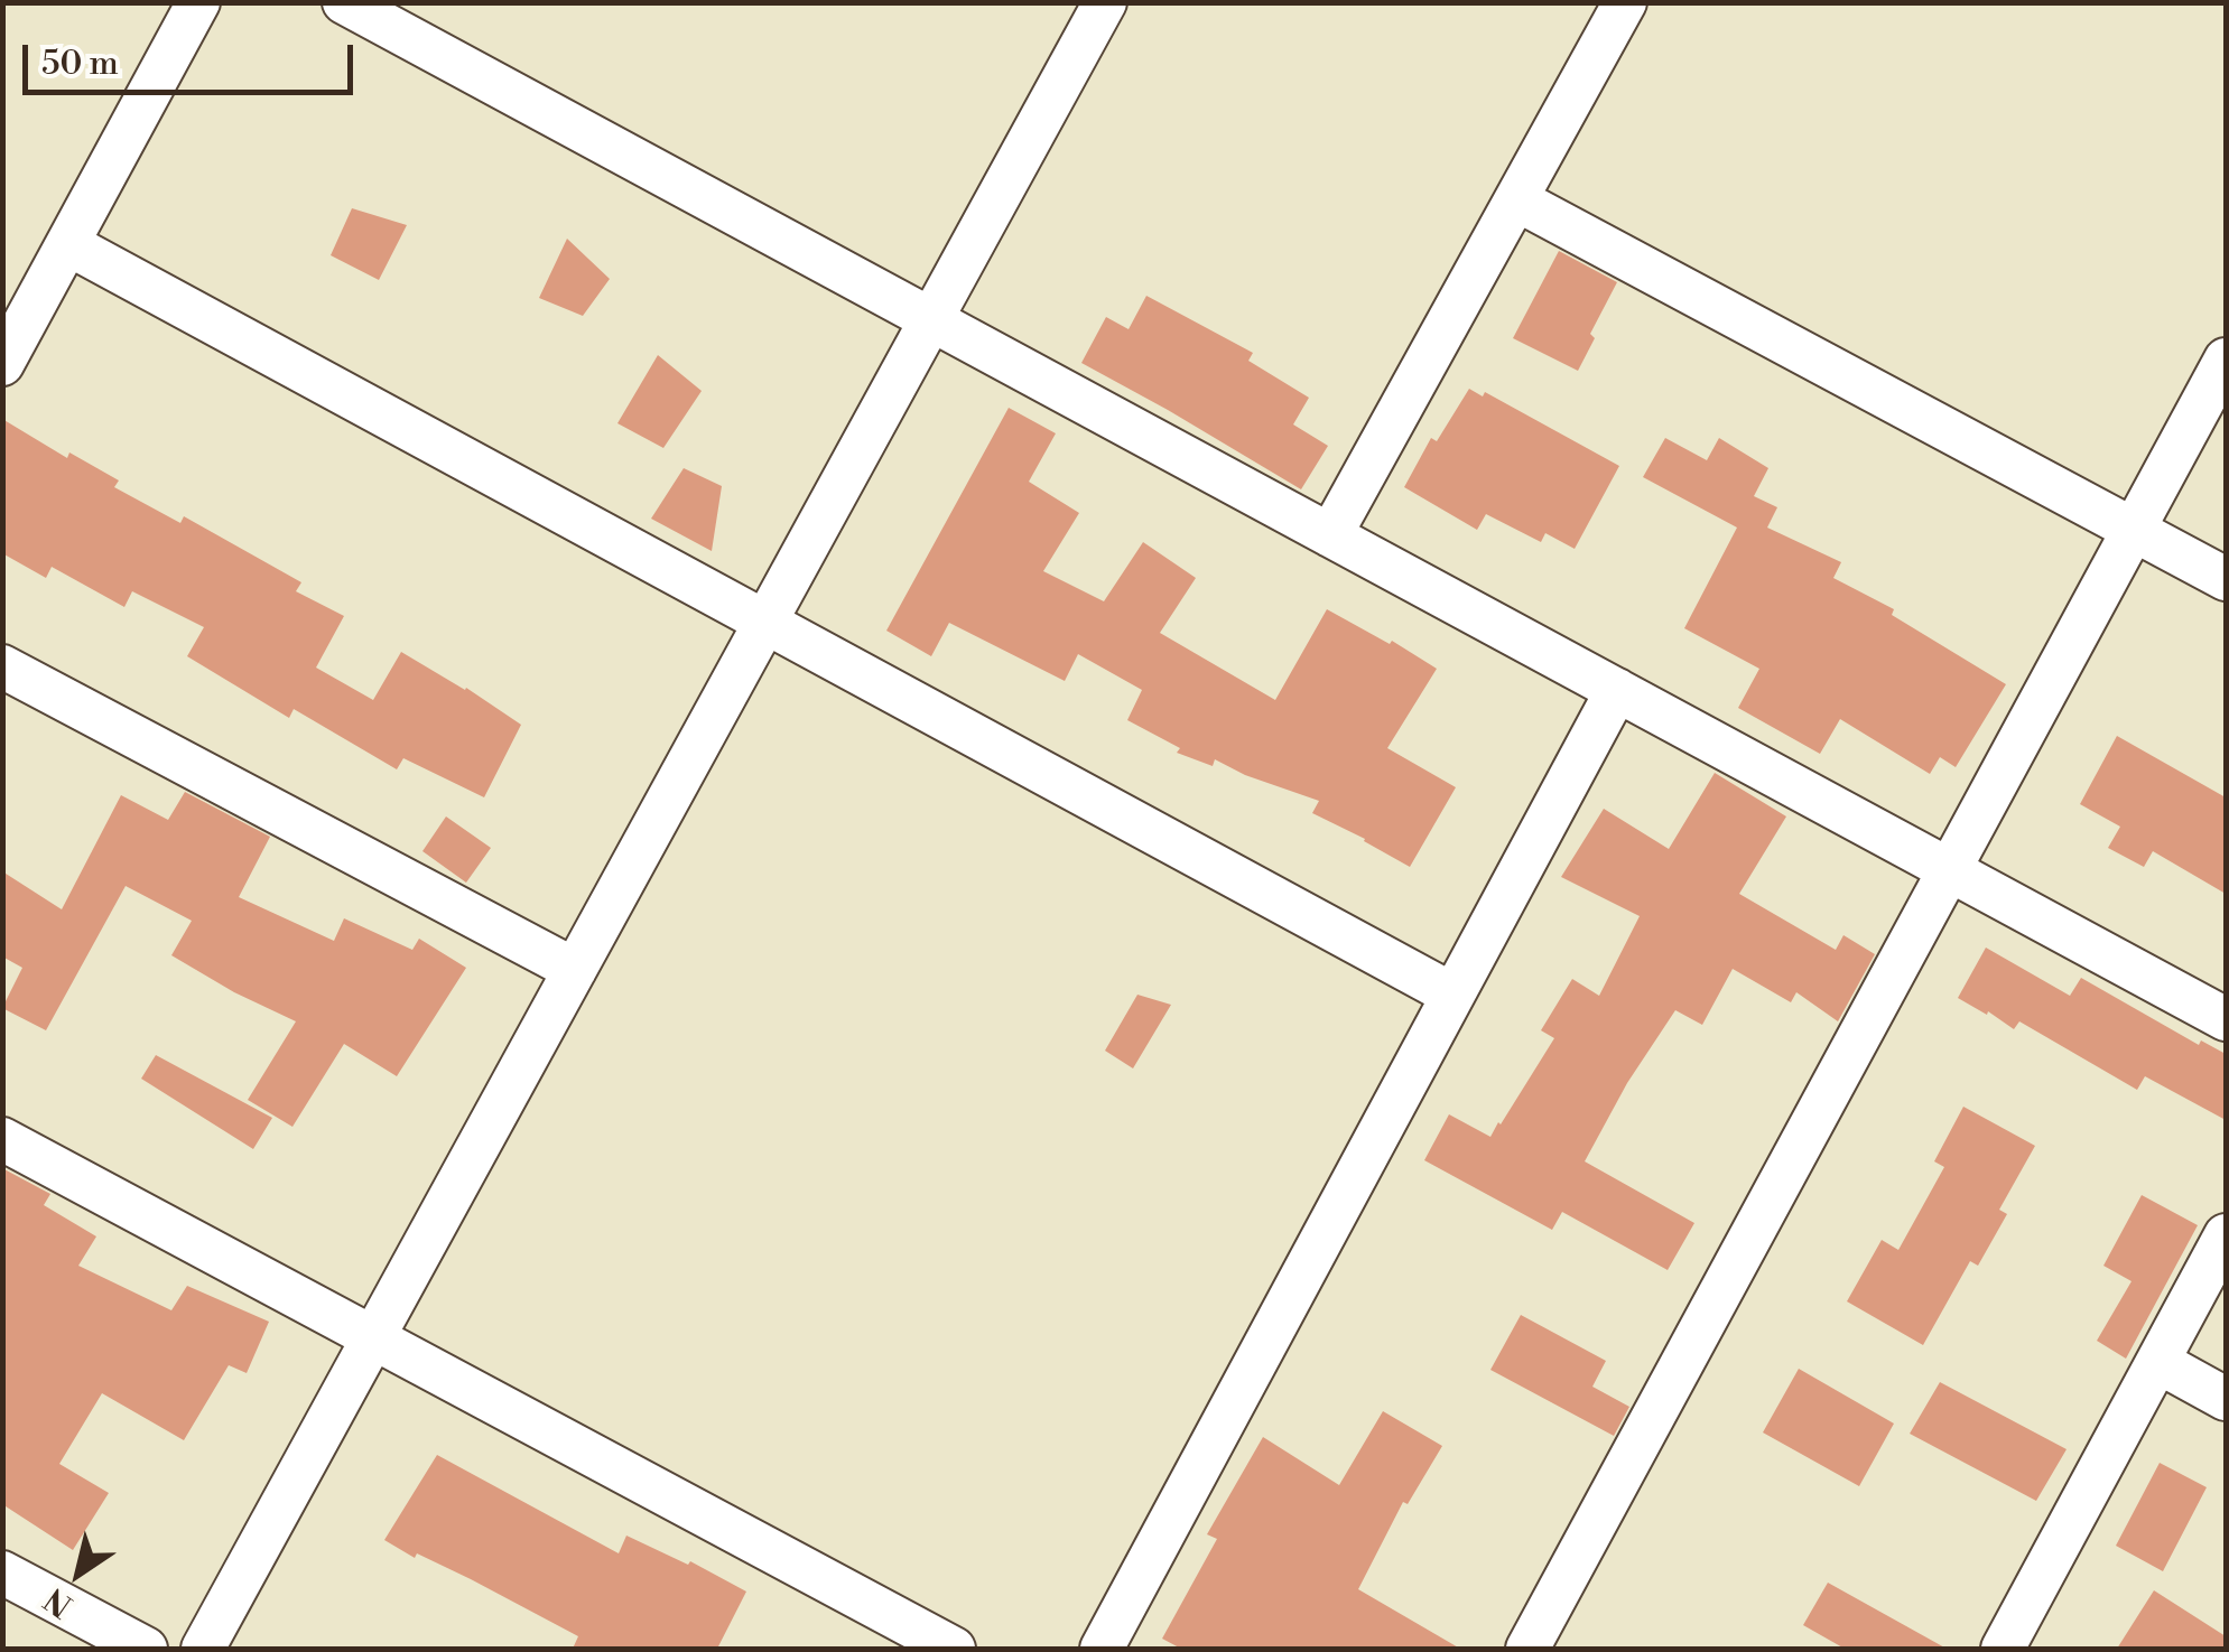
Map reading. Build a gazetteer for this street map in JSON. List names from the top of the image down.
{
  "scale_bar": "50 m",
  "north": "bottom left"
}
